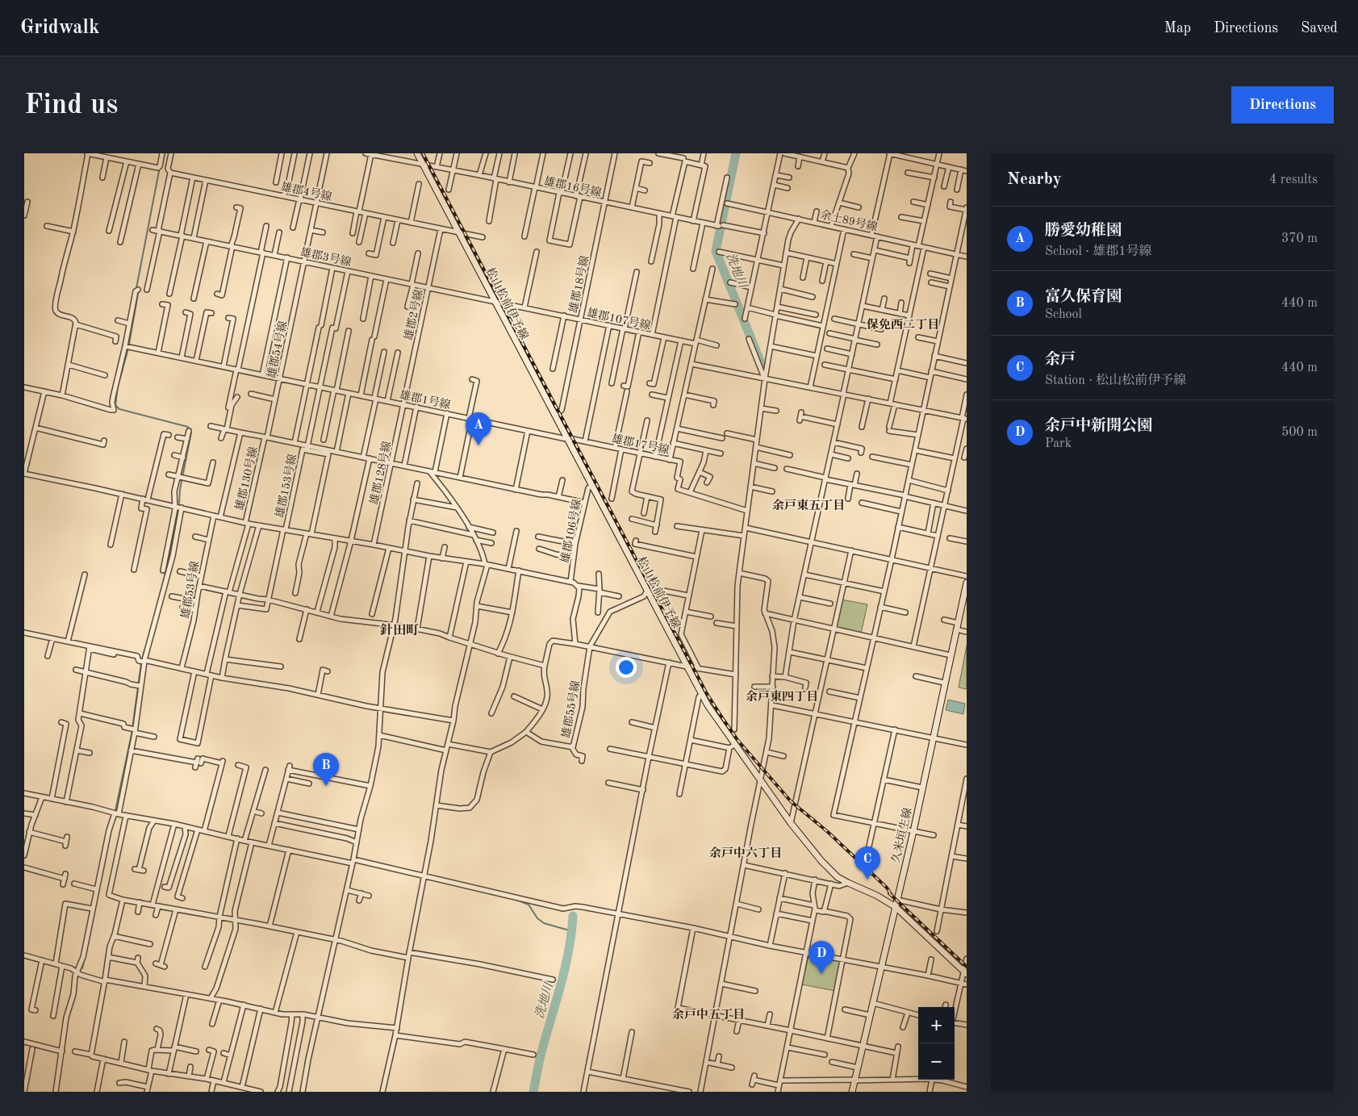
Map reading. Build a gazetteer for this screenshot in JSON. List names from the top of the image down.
{
  "streets": {
    "main road": ["松山松前伊予線", "久米垣生線"],
    "street": [
      "雄郡16号線",
      "雄郡4号線",
      "余土89号線",
      "雄郡3号線",
      "雄郡18号線",
      "雄郡2号線",
      "雄郡107号線",
      "雄郡54号線",
      "雄郡1号線",
      "雄郡17号線",
      "雄郡128号線",
      "雄郡130号線",
      "雄郡153号線",
      "雄郡106号線",
      "雄郡53号線",
      "雄郡55号線"
    ]
  },
  "crossings": [
    ["雄郡16号線", "雄郡18号線"],
    ["雄郡16号線", "松山松前伊予線"],
    ["雄郡4号線", "松山松前伊予線"],
    ["雄郡4号線", "雄郡2号線"],
    ["雄郡4号線", "雄郡54号線"],
    ["雄郡3号線", "松山松前伊予線"],
    ["雄郡3号線", "雄郡2号線"],
    ["雄郡3号線", "雄郡107号線"],
    ["雄郡3号線", "雄郡54号線"],
    ["雄郡18号線", "松山松前伊予線"],
    ["雄郡18号線", "雄郡107号線"],
    ["松山松前伊予線", "雄郡107号線"],
    ["松山松前伊予線", "雄郡1号線"],
    ["松山松前伊予線", "雄郡17号線"],
    ["松山松前伊予線", "雄郡106号線"],
    ["松山松前伊予線", "雄郡55号線"],
    ["松山松前伊予線", "久米垣生線"],
    ["雄郡2号線", "雄郡1号線"],
    ["雄郡2号線", "雄郡128号線"],
    ["雄郡54号線", "雄郡1号線"],
    ["雄郡54号線", "雄郡130号線"],
    ["雄郡1号線", "雄郡17号線"],
    ["雄郡1号線", "雄郡128号線"]
  ],
  "districts": [
    "保免西二丁目",
    "余戸東五丁目",
    "針田町",
    "余戸東四丁目",
    "余戸中六丁目",
    "余戸中五丁目"
  ],
  "water": ["洗地川"],
  "page": {
    "header": "Gridwalk",
    "nav": ["Map", "Directions", "Saved"],
    "buttons": "Directions",
    "title": "Find us",
    "heading": ["Nearby", "4 results"],
    "list": [
      {
        "mark": "A",
        "name": "勝愛幼稚園",
        "note": "School · 雄郡1号線",
        "value": "370 m"
      },
      {
        "mark": "B",
        "name": "富久保育園",
        "note": "School",
        "value": "440 m"
      },
      {
        "mark": "C",
        "name": "余戸",
        "note": "Station · 松山松前伊予線",
        "value": "440 m"
      },
      {
        "mark": "D",
        "name": "余戸中新開公園",
        "note": "Park",
        "value": "500 m"
      }
    ],
    "pins": [
      "A",
      "B",
      "C",
      "D"
    ],
    "map_buttons": ["+", "−"]
  }
}
